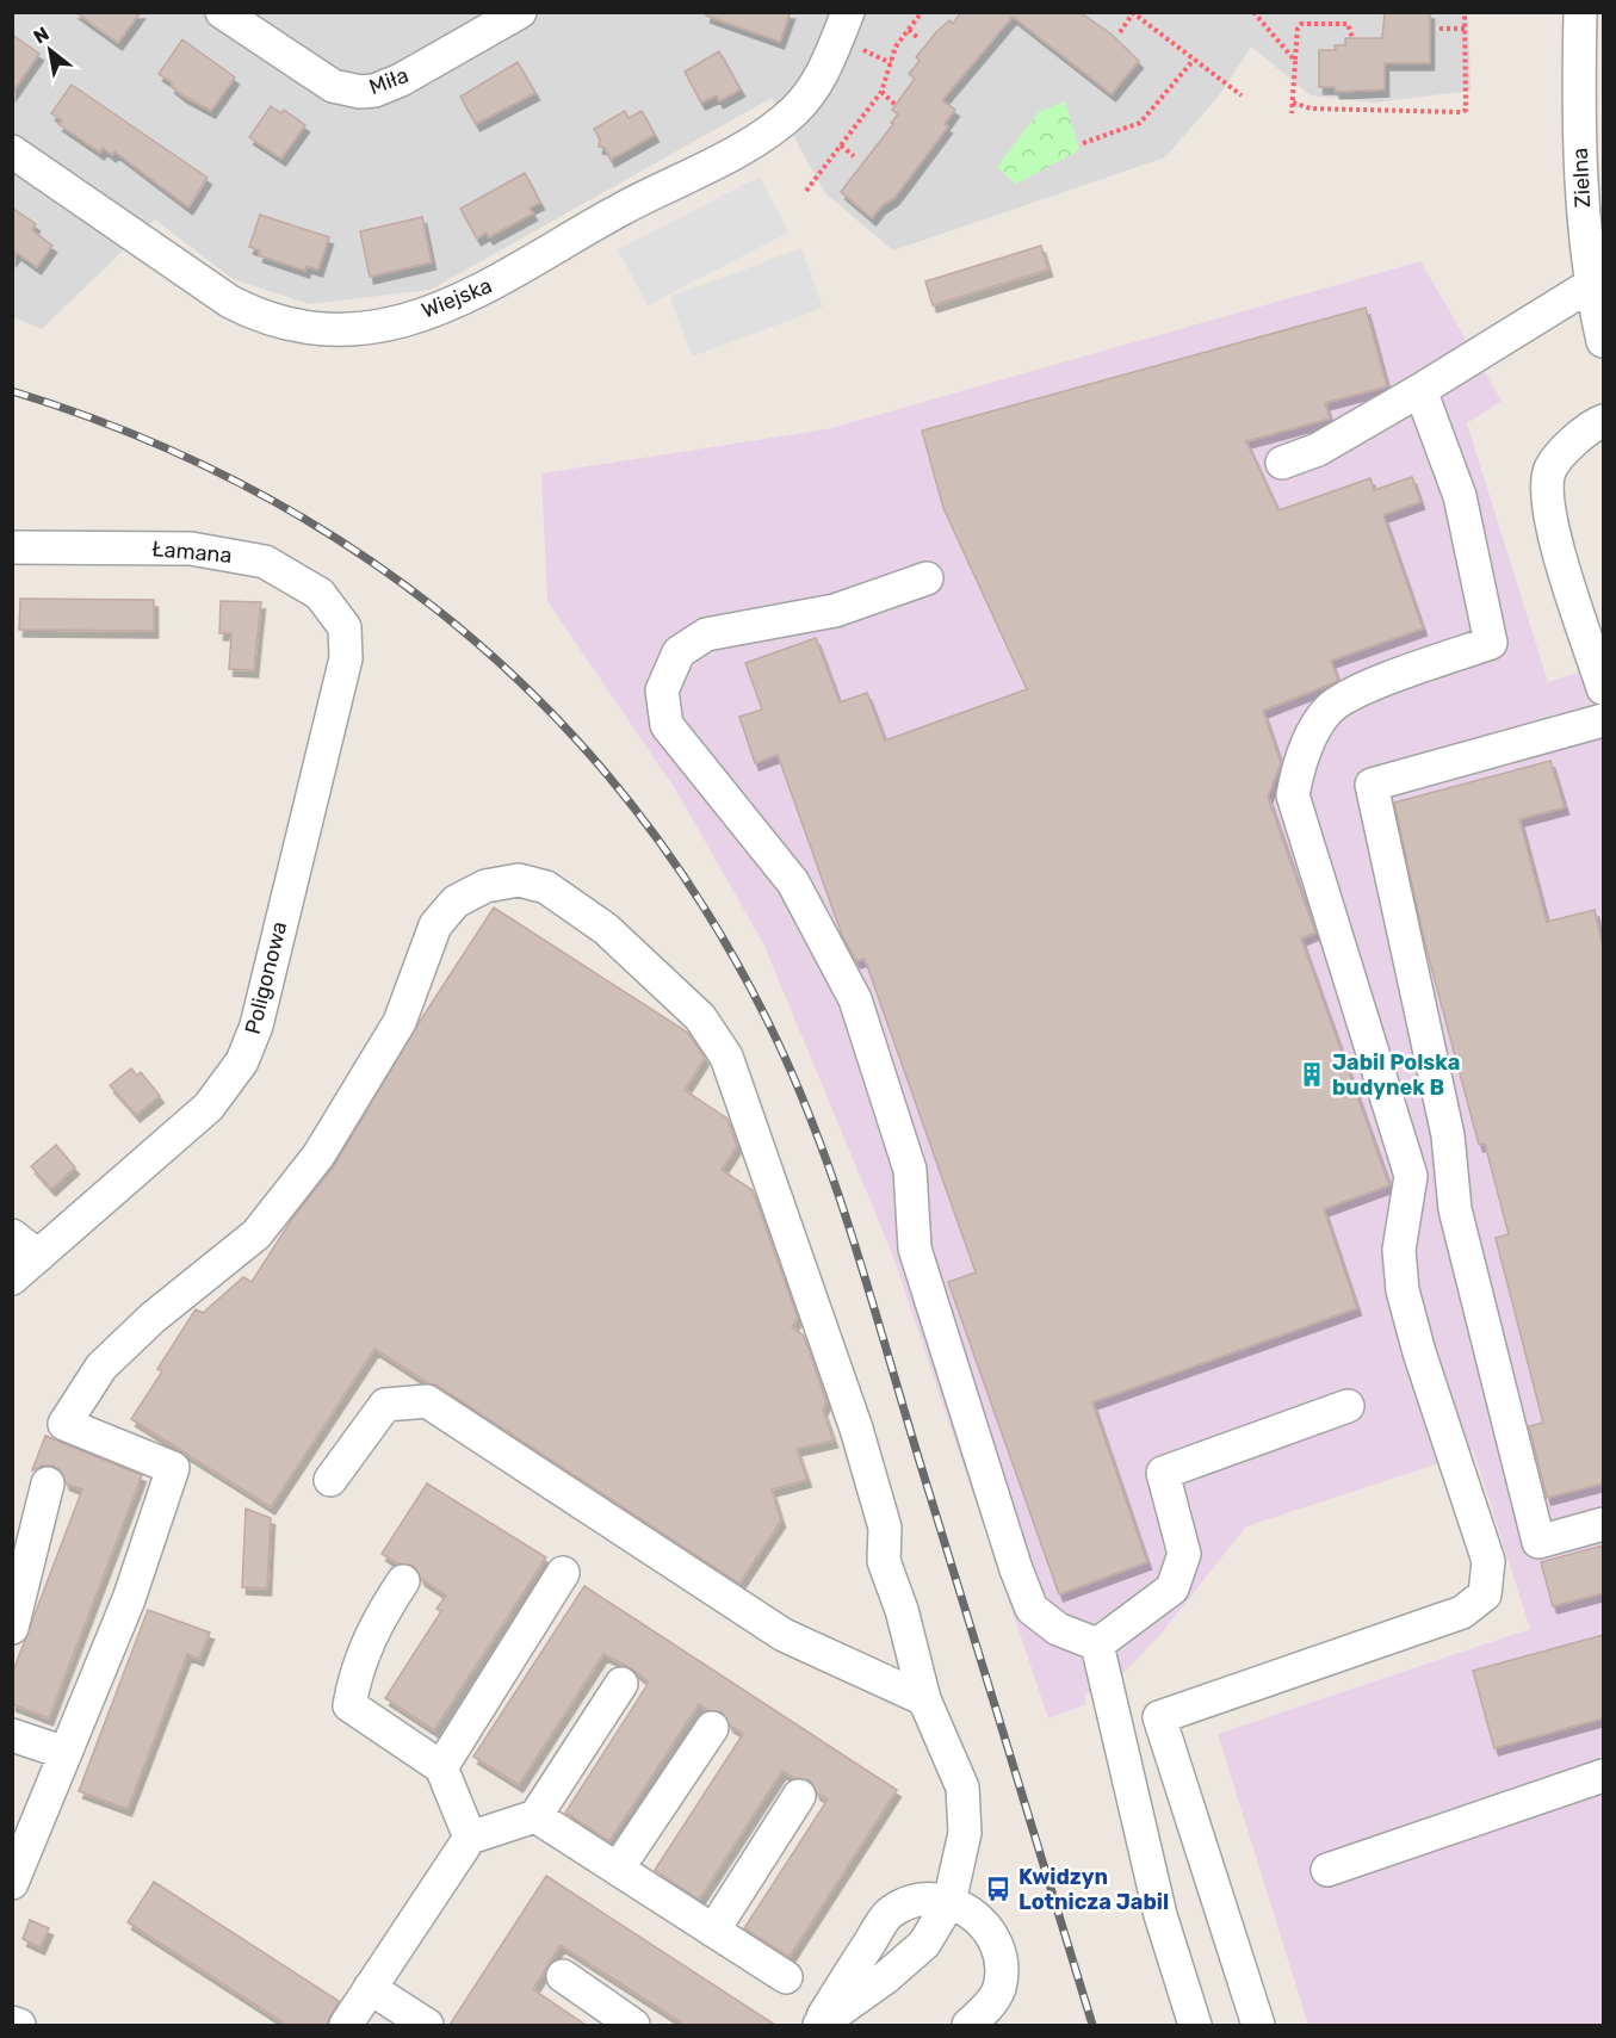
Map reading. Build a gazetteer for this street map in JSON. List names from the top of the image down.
{
  "streets": {
    "street": [
      "Miła",
      "Zielna",
      "Wiejska",
      "Łamana",
      "Poligonowa"
    ]
  },
  "crossings": [
    ["Łamana", "Poligonowa"]
  ],
  "places": {
    "building": ["Jabil Polska budynek B"],
    "bus stop": ["Kwidzyn Lotnicza Jabil"]
  },
  "north": "top left"
}
